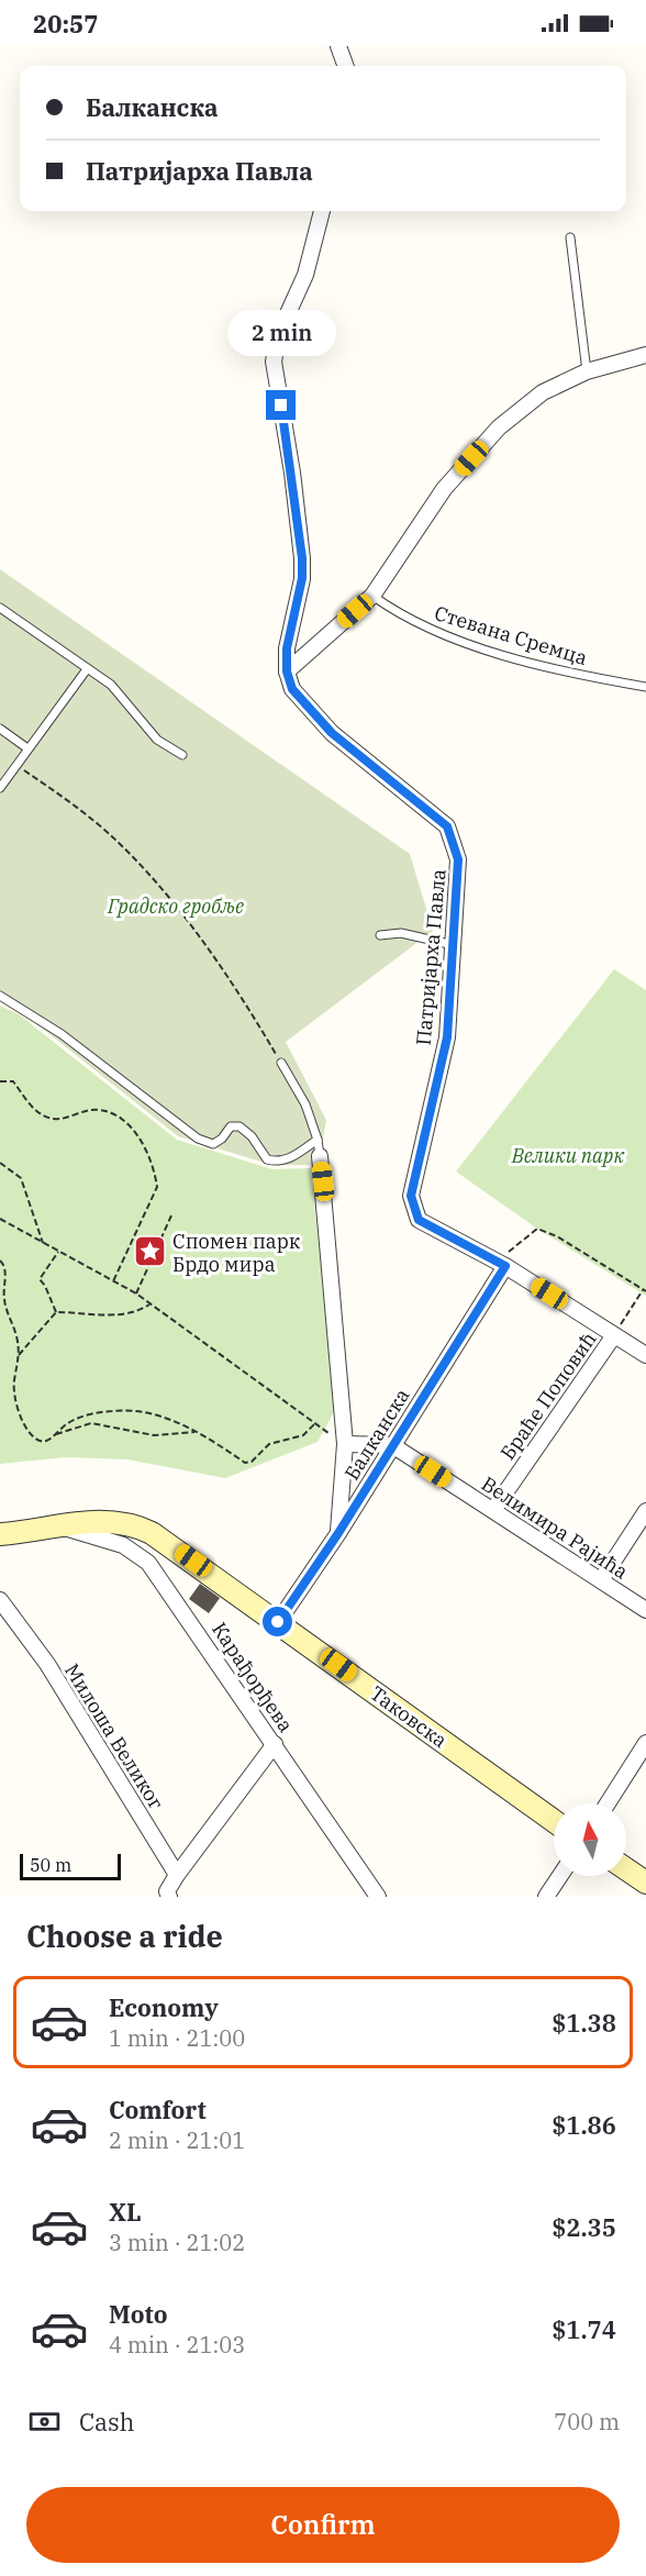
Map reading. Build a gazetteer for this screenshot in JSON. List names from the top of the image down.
{
  "streets": {
    "street": [
      "Патријарха Павла",
      "Браће Поповић",
      "Балканска",
      "Велимира Рајића",
      "Карађорђева",
      "Таковска",
      "Милоша Великог"
    ],
    "lane": ["Стевана Сремца"]
  },
  "crossings": [
    ["Патријарха Павла", "Браће Поповић"],
    ["Патријарха Павла", "Балканска"],
    ["Браће Поповић", "Велимира Рајића"],
    ["Балканска", "Велимира Рајића"],
    ["Балканска", "Таковска"],
    ["Карађорђева", "Таковска"]
  ],
  "parks": ["Градско гробље", "Велики парк"],
  "places": {
    "place": ["Спомен парк Брдо мира"]
  },
  "scale_bar": "50 m",
  "north": "top",
  "page": {
    "status": "20:57",
    "banner": ["Балканска", "Патријарха Павла"],
    "bubble": "2 min",
    "scale": "50 m",
    "heading": "Choose a ride",
    "list": [
      {
        "name": "Economy",
        "note": "1 min · 21:00",
        "value": "$1.38"
      },
      {
        "name": "Comfort",
        "note": "2 min · 21:01",
        "value": "$1.86"
      },
      {
        "name": "XL",
        "note": "3 min · 21:02",
        "value": "$2.35"
      },
      {
        "name": "Moto",
        "note": "4 min · 21:03",
        "value": "$1.74"
      }
    ],
    "pay": ["Cash", "700 m"],
    "buttons": "Confirm"
  }
}
